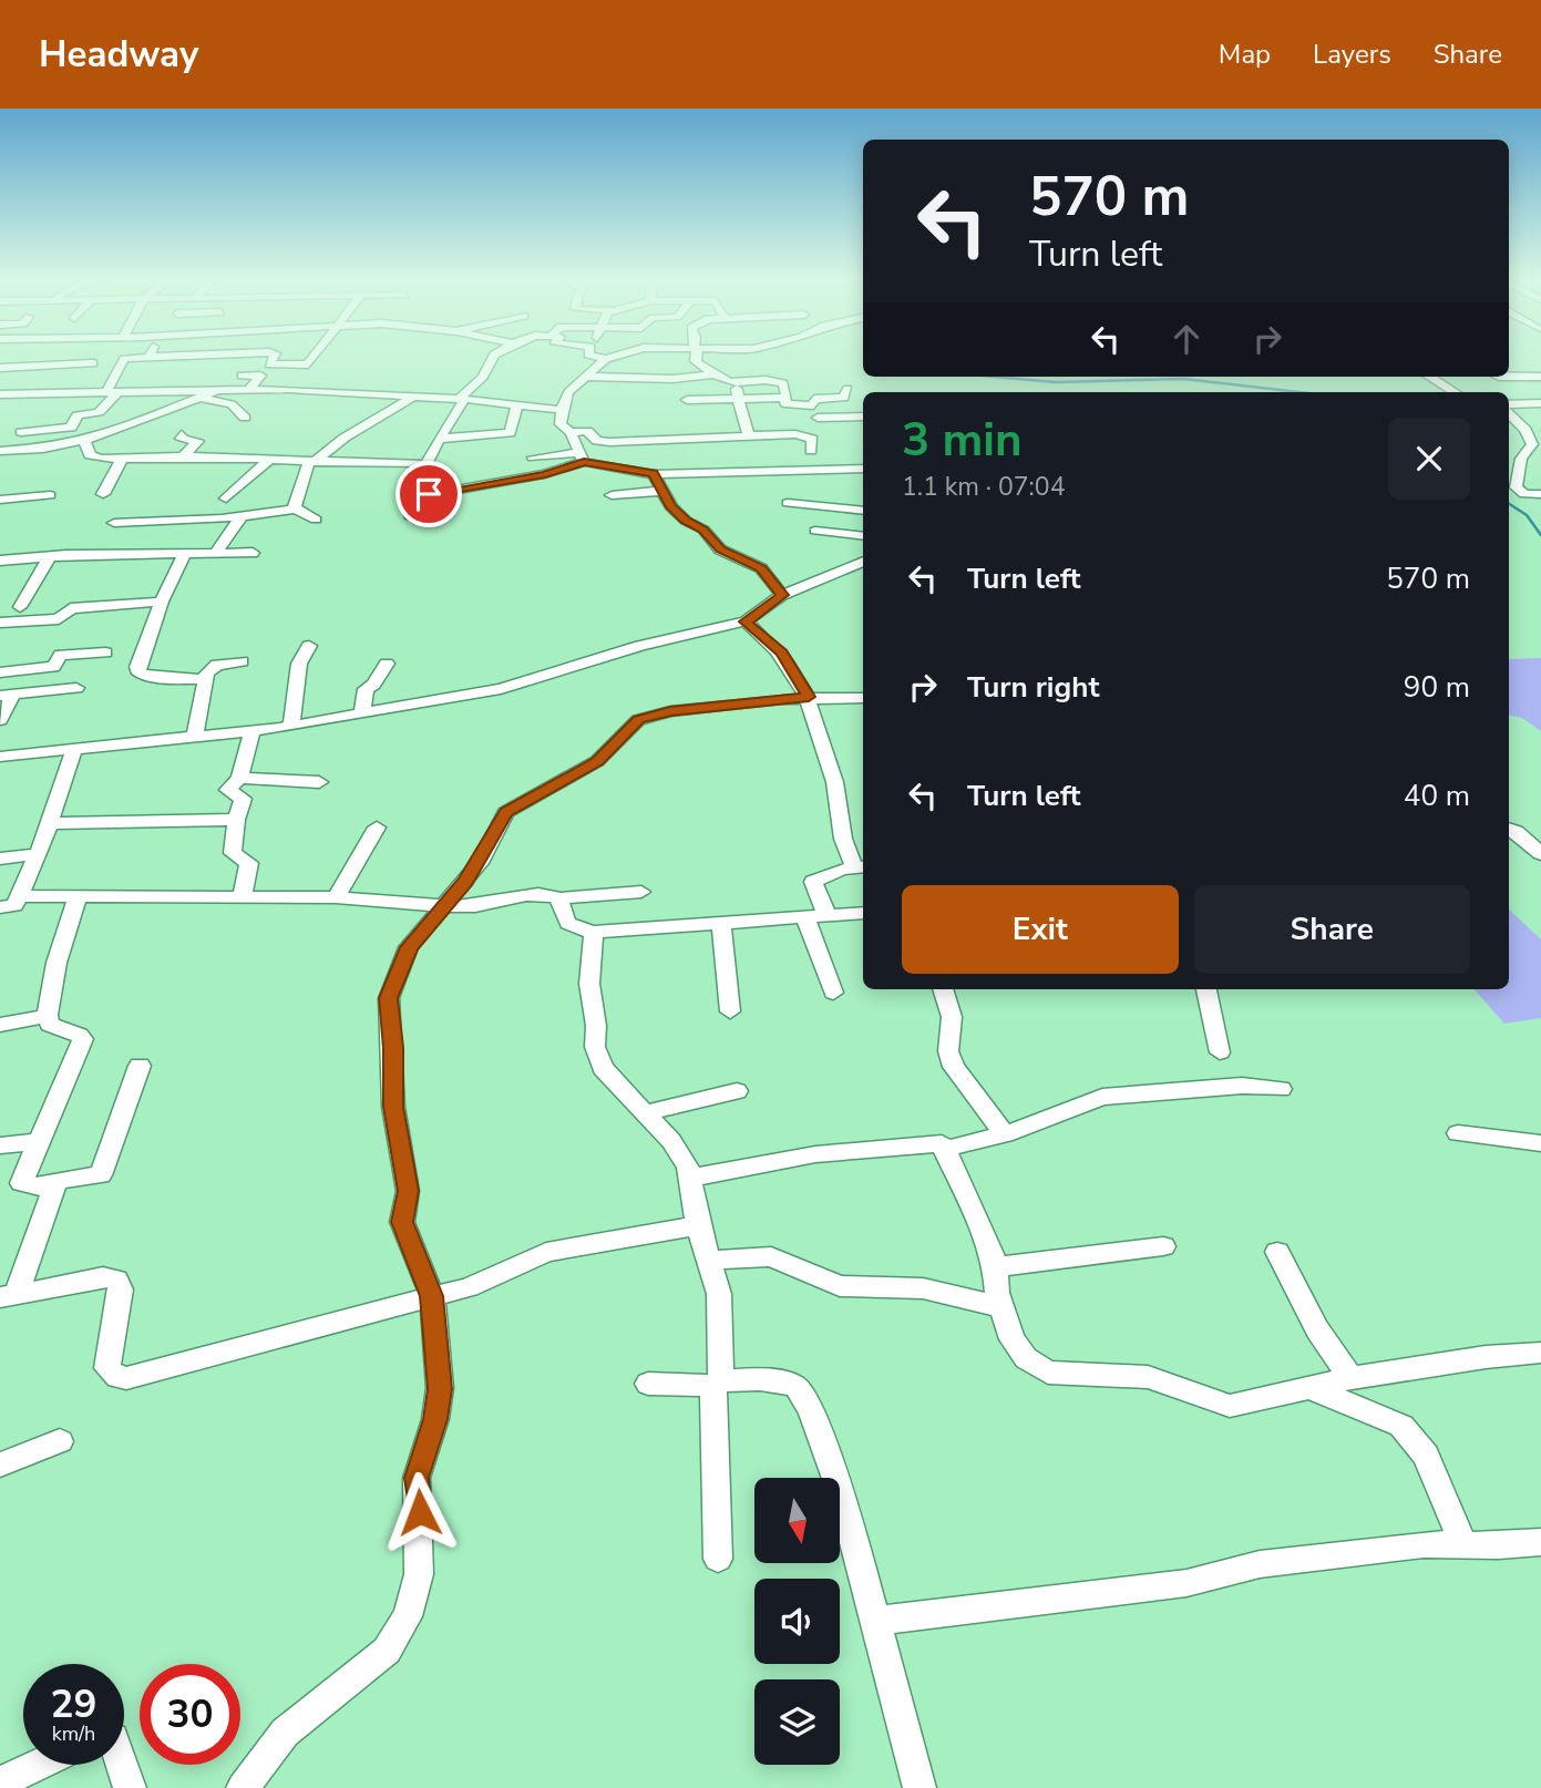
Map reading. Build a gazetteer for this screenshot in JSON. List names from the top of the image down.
{
  "north": "bottom",
  "page": {
    "header": "Headway",
    "nav": ["Map", "Layers", "Share"],
    "turn": ["570 m", "Turn left"],
    "heading": ["3 min", "1.1 km · 07:04"],
    "list": [
      {
        "name": "Turn left",
        "value": "570 m"
      },
      {
        "name": "Turn right",
        "value": "90 m"
      },
      {
        "name": "Turn left",
        "value": "40 m"
      }
    ],
    "buttons": ["Exit", "Share"],
    "speed": "29 km/h",
    "limit": "30"
  }
}
